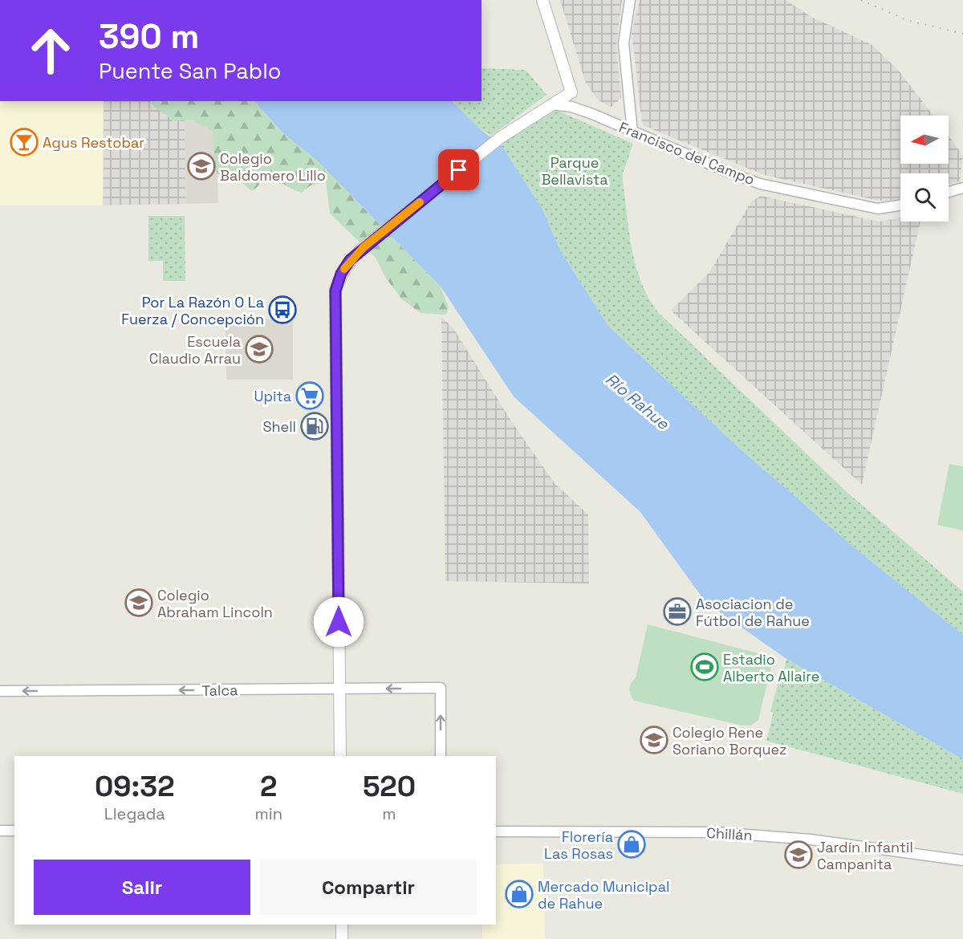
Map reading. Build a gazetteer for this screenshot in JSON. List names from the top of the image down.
{
  "streets": {
    "street": ["Francisco del Campo", "Talca", "Chillán"]
  },
  "one_way": ["Talca"],
  "water": ["Río Rahue"],
  "parks": ["Parque Bellavista"],
  "places": {
    "bar": ["Agus Restobar"],
    "school or university": [
      "Colegio Baldomero Lillo",
      "Escuela Claudio Arrau",
      "Colegio Abraham Lincoln",
      "Colegio Rene Soriano Borquez",
      "Jardín Infantil Campanita"
    ],
    "bus stop": ["Por La Razón O La Fuerza / Concepción"],
    "supermarket": ["Upita"],
    "fuel station": ["Shell"],
    "office": ["Asociacion de Fútbol de Rahue"],
    "sports": ["Estadio Alberto Allaire"],
    "shop": ["Florería Las Rosas", "Mercado Municipal de Rahue"]
  },
  "north": "left",
  "page": {
    "turn": ["390 m", "Puente San Pablo"],
    "eta": [
      "09:32",
      "Llegada",
      "2",
      "min",
      "520",
      "m"
    ],
    "buttons": ["Salir", "Compartir"]
  }
}
